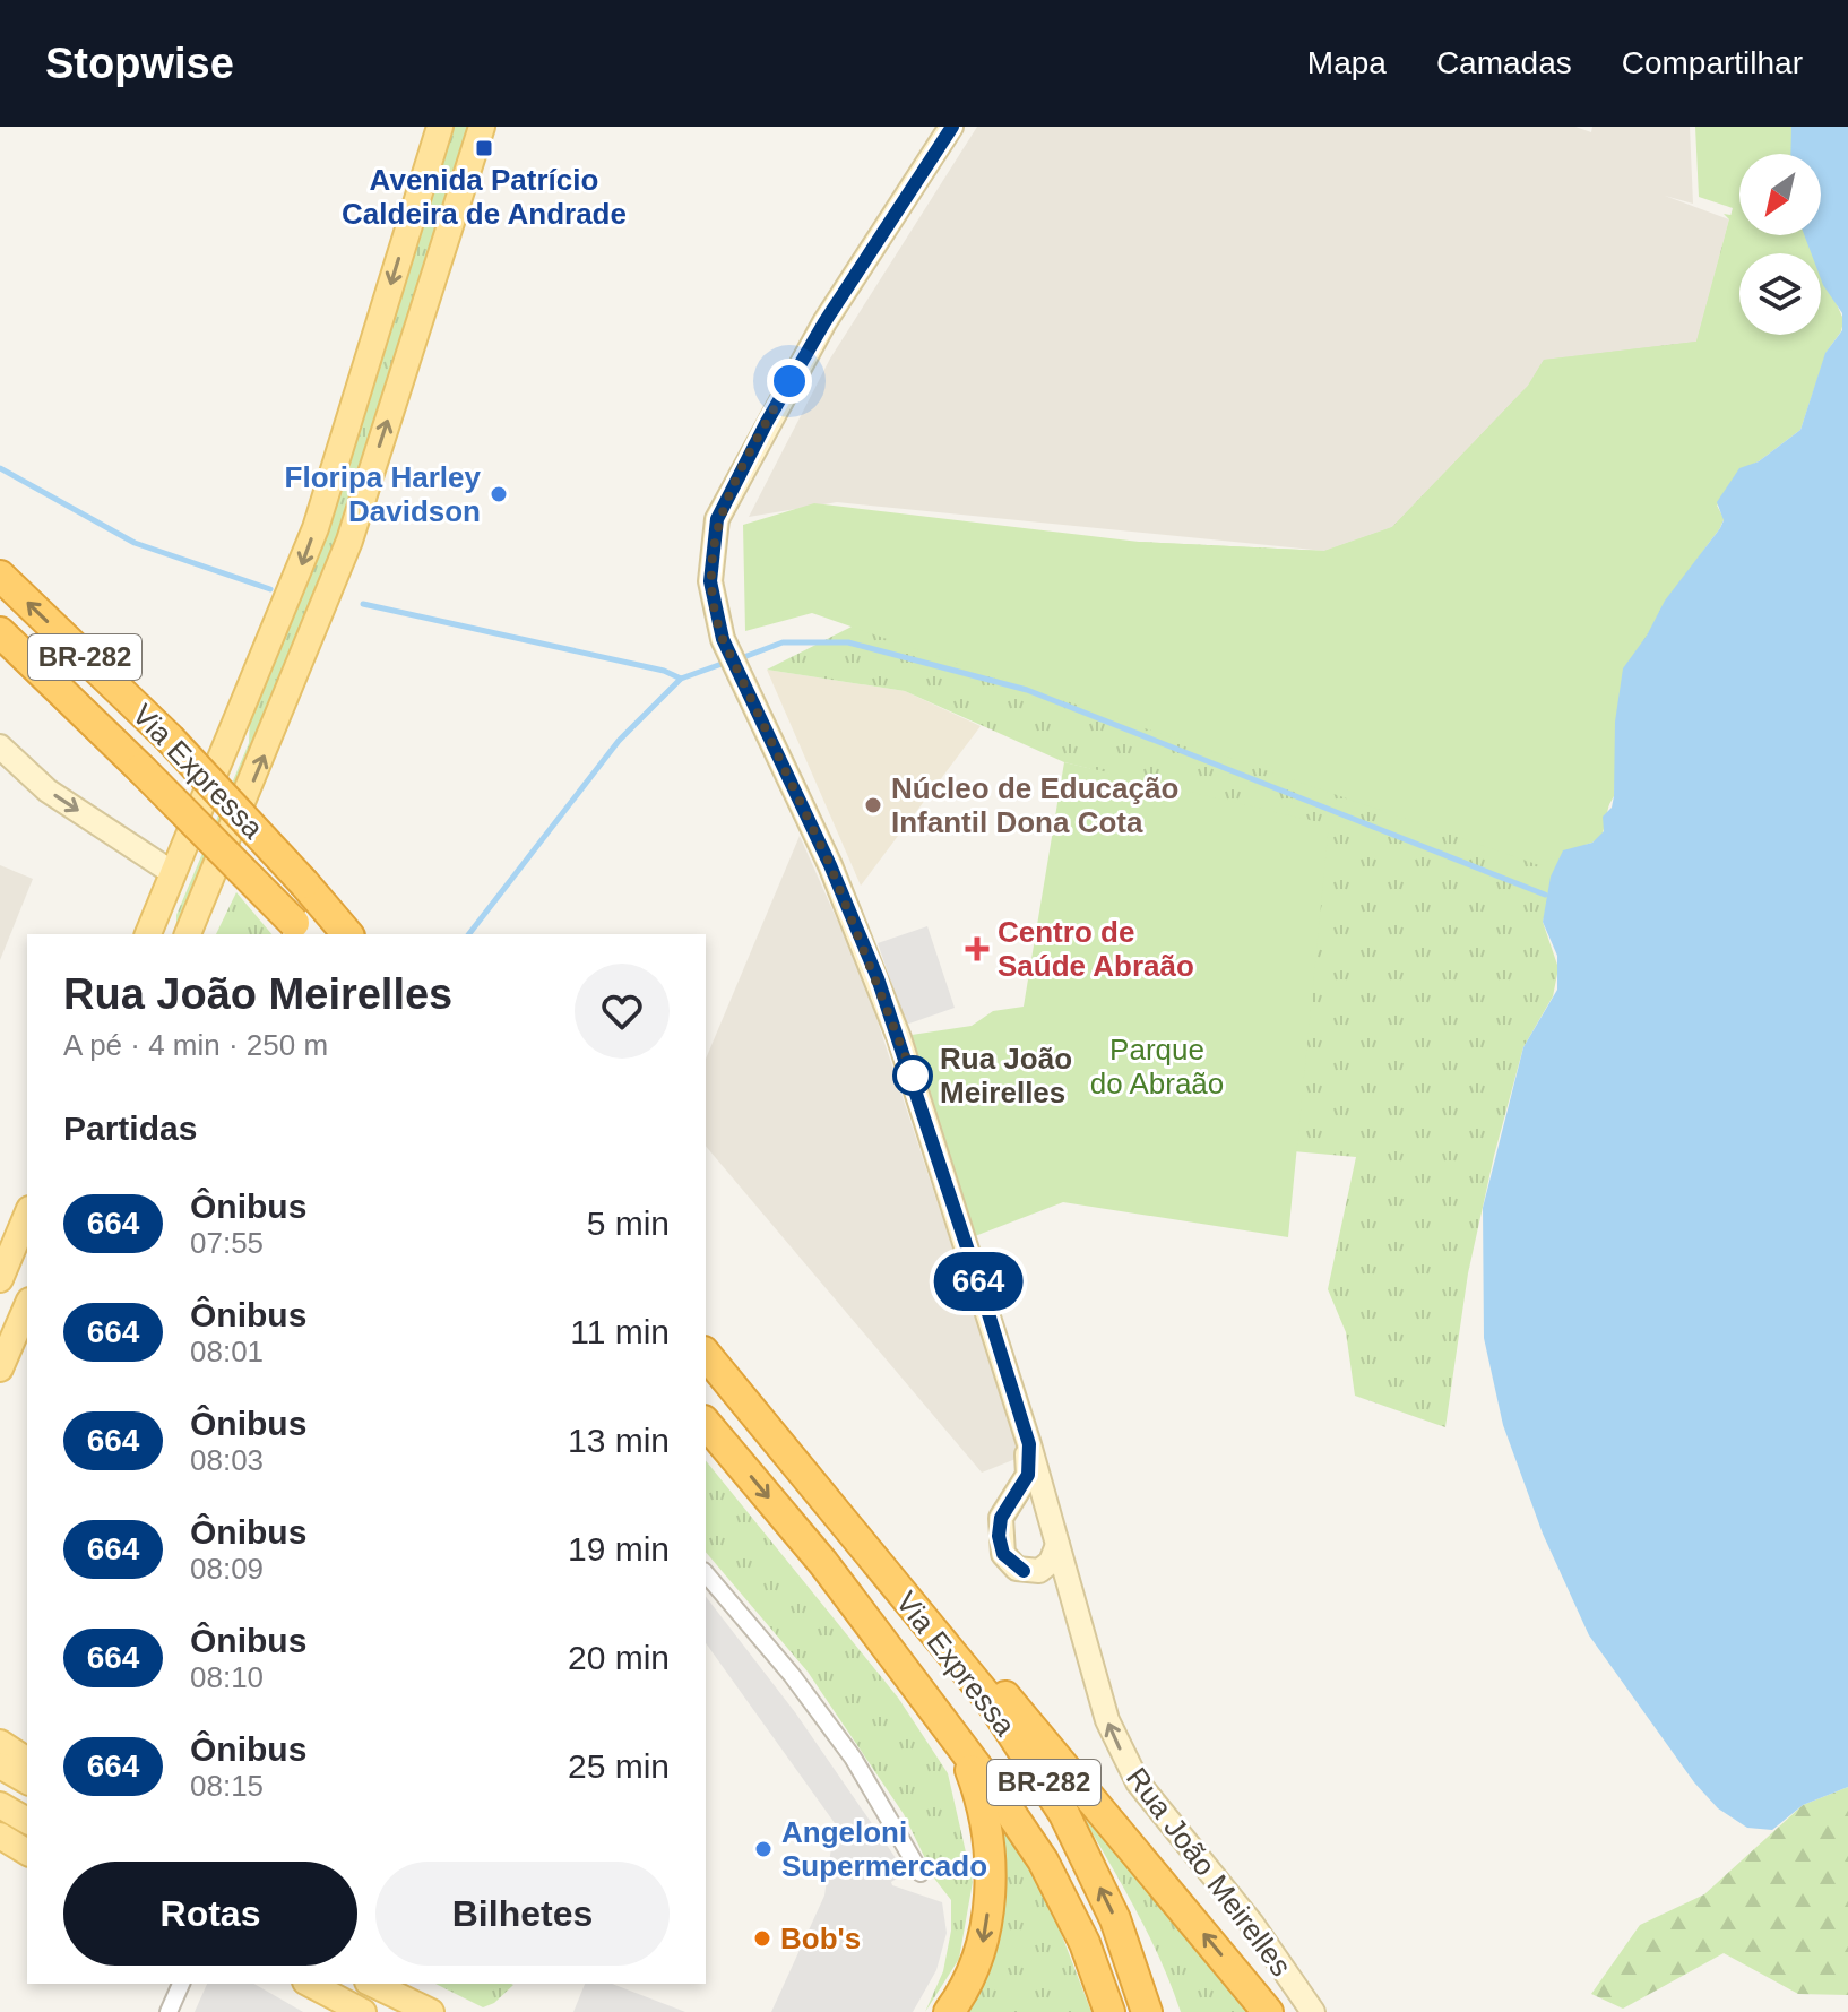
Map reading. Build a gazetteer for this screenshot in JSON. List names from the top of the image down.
{
  "streets": {
    "highway": ["BR-282", "Via Expressa"],
    "main road": ["Rua João Meirelles"]
  },
  "parks": ["Parque do Abraão"],
  "places": {
    "transit": ["Avenida Patrício Caldeira de Andrade"],
    "other": [
      "Floripa Harley Davidson",
      "Núcleo de Educação Infantil Dona Cota",
      "Rua João Meirelles",
      "Angeloni Supermercado",
      "Bob's"
    ],
    "health": ["Centro de Saúde Abraão"]
  },
  "lines": ["bus line 664"],
  "north": "bottom left",
  "page": {
    "header": "Stopwise",
    "nav": ["Mapa", "Camadas", "Compartilhar"],
    "on_map": "664",
    "heading": [
      ["Rua João Meirelles", "A pé · 4 min · 250 m"],
      "Partidas"
    ],
    "list": [
      {
        "mark": "664",
        "name": "Ônibus",
        "note": "07:55",
        "value": "5 min"
      },
      {
        "mark": "664",
        "name": "Ônibus",
        "note": "08:01",
        "value": "11 min"
      },
      {
        "mark": "664",
        "name": "Ônibus",
        "note": "08:03",
        "value": "13 min"
      },
      {
        "mark": "664",
        "name": "Ônibus",
        "note": "08:09",
        "value": "19 min"
      },
      {
        "mark": "664",
        "name": "Ônibus",
        "note": "08:10",
        "value": "20 min"
      },
      {
        "mark": "664",
        "name": "Ônibus",
        "note": "08:15",
        "value": "25 min"
      }
    ],
    "buttons": ["Rotas", "Bilhetes"]
  }
}
